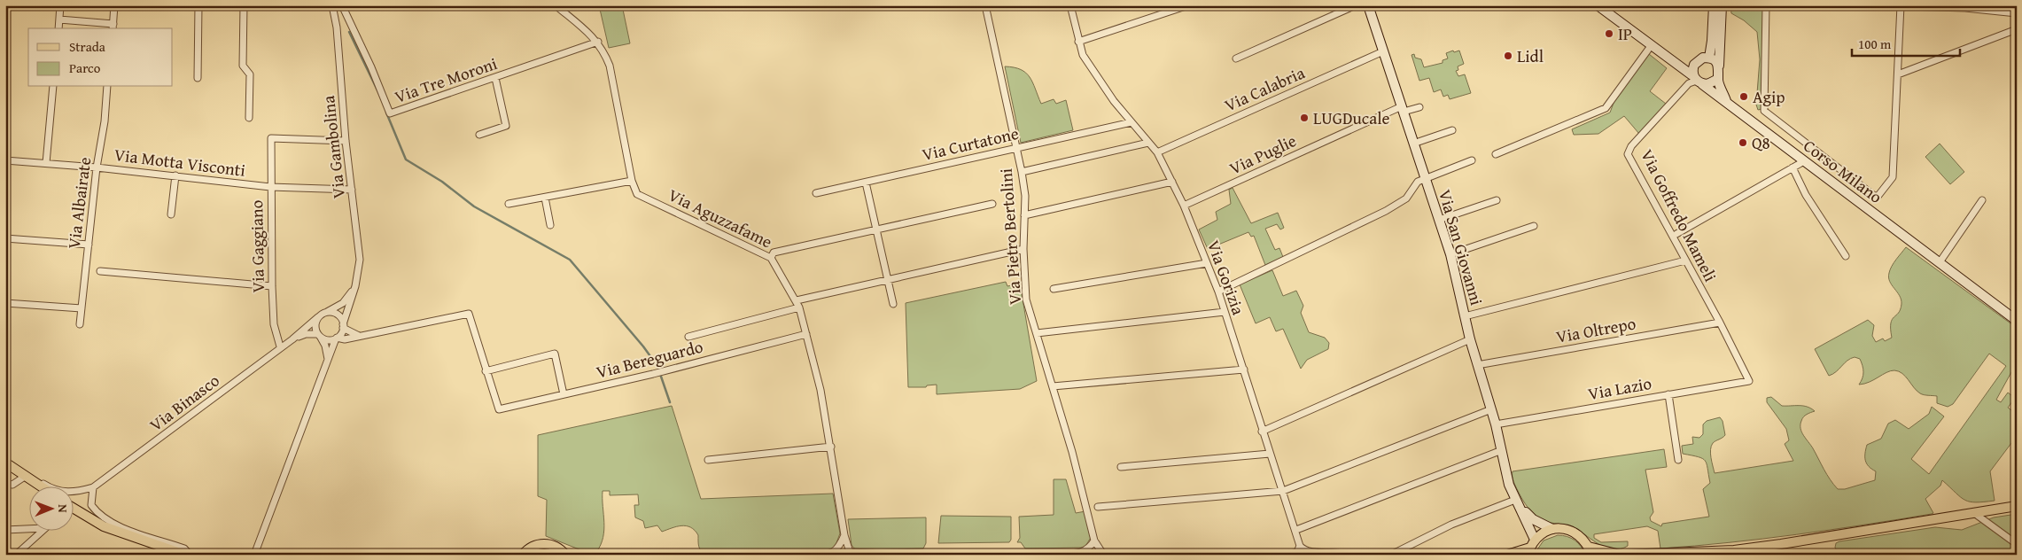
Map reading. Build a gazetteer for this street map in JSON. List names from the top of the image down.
{
  "streets": {
    "main road": ["Corso Milano", "Via San Giovanni"],
    "street": [
      "Via Tre Moroni",
      "Via Calabria",
      "Via Curtatone",
      "Via Gambolina",
      "Via Puglie",
      "Via Motta Visconti",
      "Via Albairate",
      "Via Goffredo Mameli",
      "Via Aguzzafame",
      "Via Pietro Bertolini",
      "Via Gaggiano",
      "Via Gorizia",
      "Via Oltrepo",
      "Via Bereguardo",
      "Via Lazio",
      "Via Binasco"
    ]
  },
  "crossings": [
    ["Via Tre Moroni", "Via Aguzzafame"],
    ["Via Calabria", "Via San Giovanni"],
    ["Via Calabria", "Via Gorizia"],
    ["Via Curtatone", "Via Pietro Bertolini"],
    ["Via Curtatone", "Via Gorizia"],
    ["Via Gambolina", "Via Motta Visconti"],
    ["Via Gambolina", "Via Gaggiano"],
    ["Via Gambolina", "Via Binasco"],
    ["Via Puglie", "Via San Giovanni"],
    ["Via Puglie", "Via Gorizia"],
    ["Via Motta Visconti", "Via Albairate"],
    ["Via Motta Visconti", "Via Gaggiano"],
    ["Corso Milano", "Via Goffredo Mameli"],
    ["Via Goffredo Mameli", "Via Oltrepo"],
    ["Via Goffredo Mameli", "Via Lazio"],
    ["Via Aguzzafame", "Via Bereguardo"],
    ["Via Gaggiano", "Via Binasco"],
    ["Via San Giovanni", "Via Oltrepo"],
    ["Via San Giovanni", "Via Lazio"]
  ],
  "places": [
    "IP",
    "Lidl",
    "Agip",
    "LUGDucale",
    "Q8"
  ],
  "legend": ["Strada", "Parco"],
  "scale_bar": "100 m",
  "north": "right"
}
